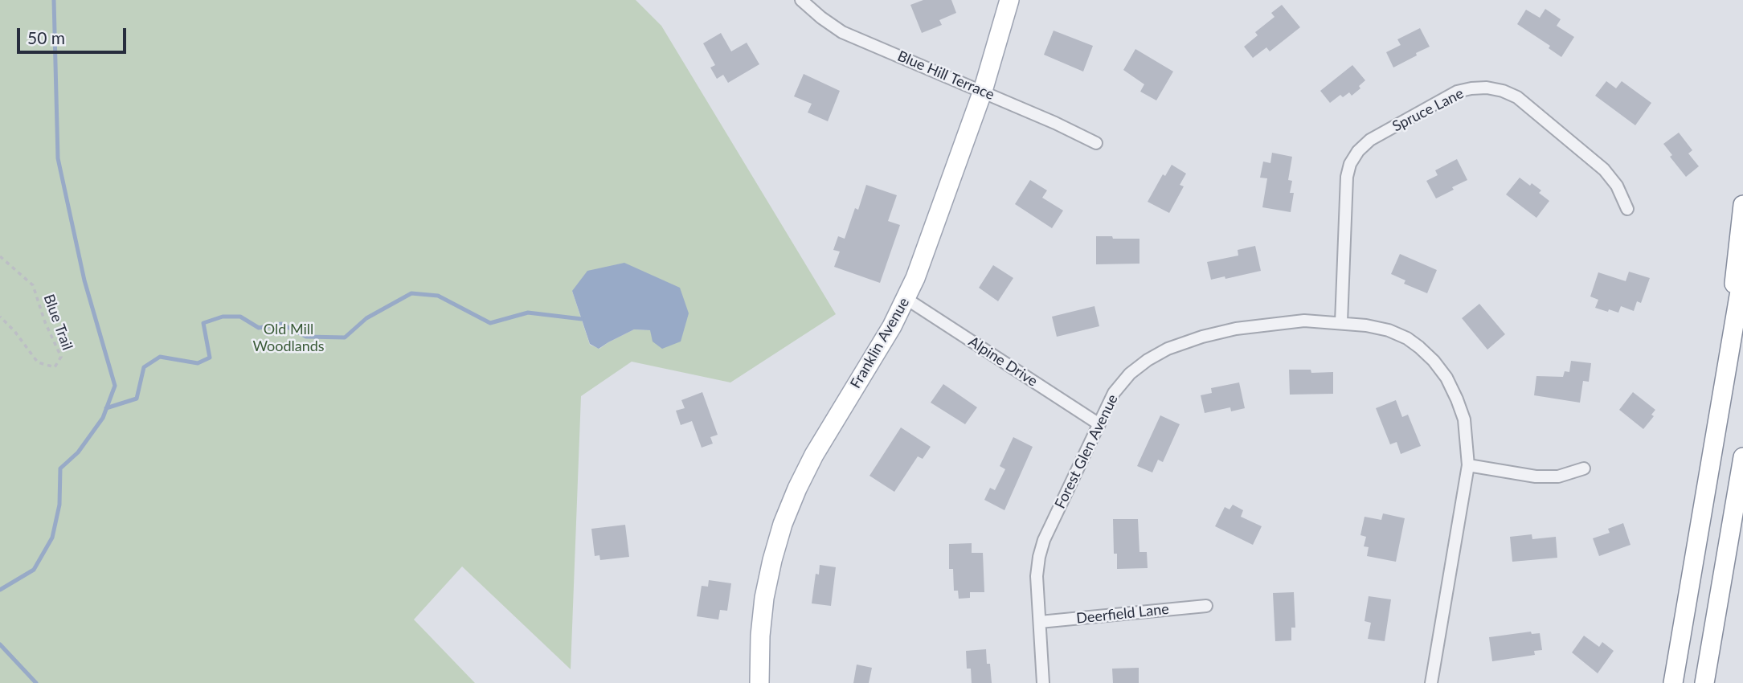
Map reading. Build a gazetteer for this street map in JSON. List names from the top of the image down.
{
  "streets": {
    "main road": ["Franklin Avenue"],
    "street": [
      "Blue Hill Terrace",
      "Spruce Lane",
      "Alpine Drive",
      "Forest Glen Avenue",
      "Deerfield Lane"
    ],
    "path": ["Blue Trail"]
  },
  "crossings": [
    ["Blue Hill Terrace", "Franklin Avenue"],
    ["Spruce Lane", "Forest Glen Avenue"],
    ["Franklin Avenue", "Alpine Drive"],
    ["Alpine Drive", "Forest Glen Avenue"],
    ["Forest Glen Avenue", "Deerfield Lane"]
  ],
  "parks": ["Old Mill Woodlands"],
  "scale_bar": "50 m"
}
